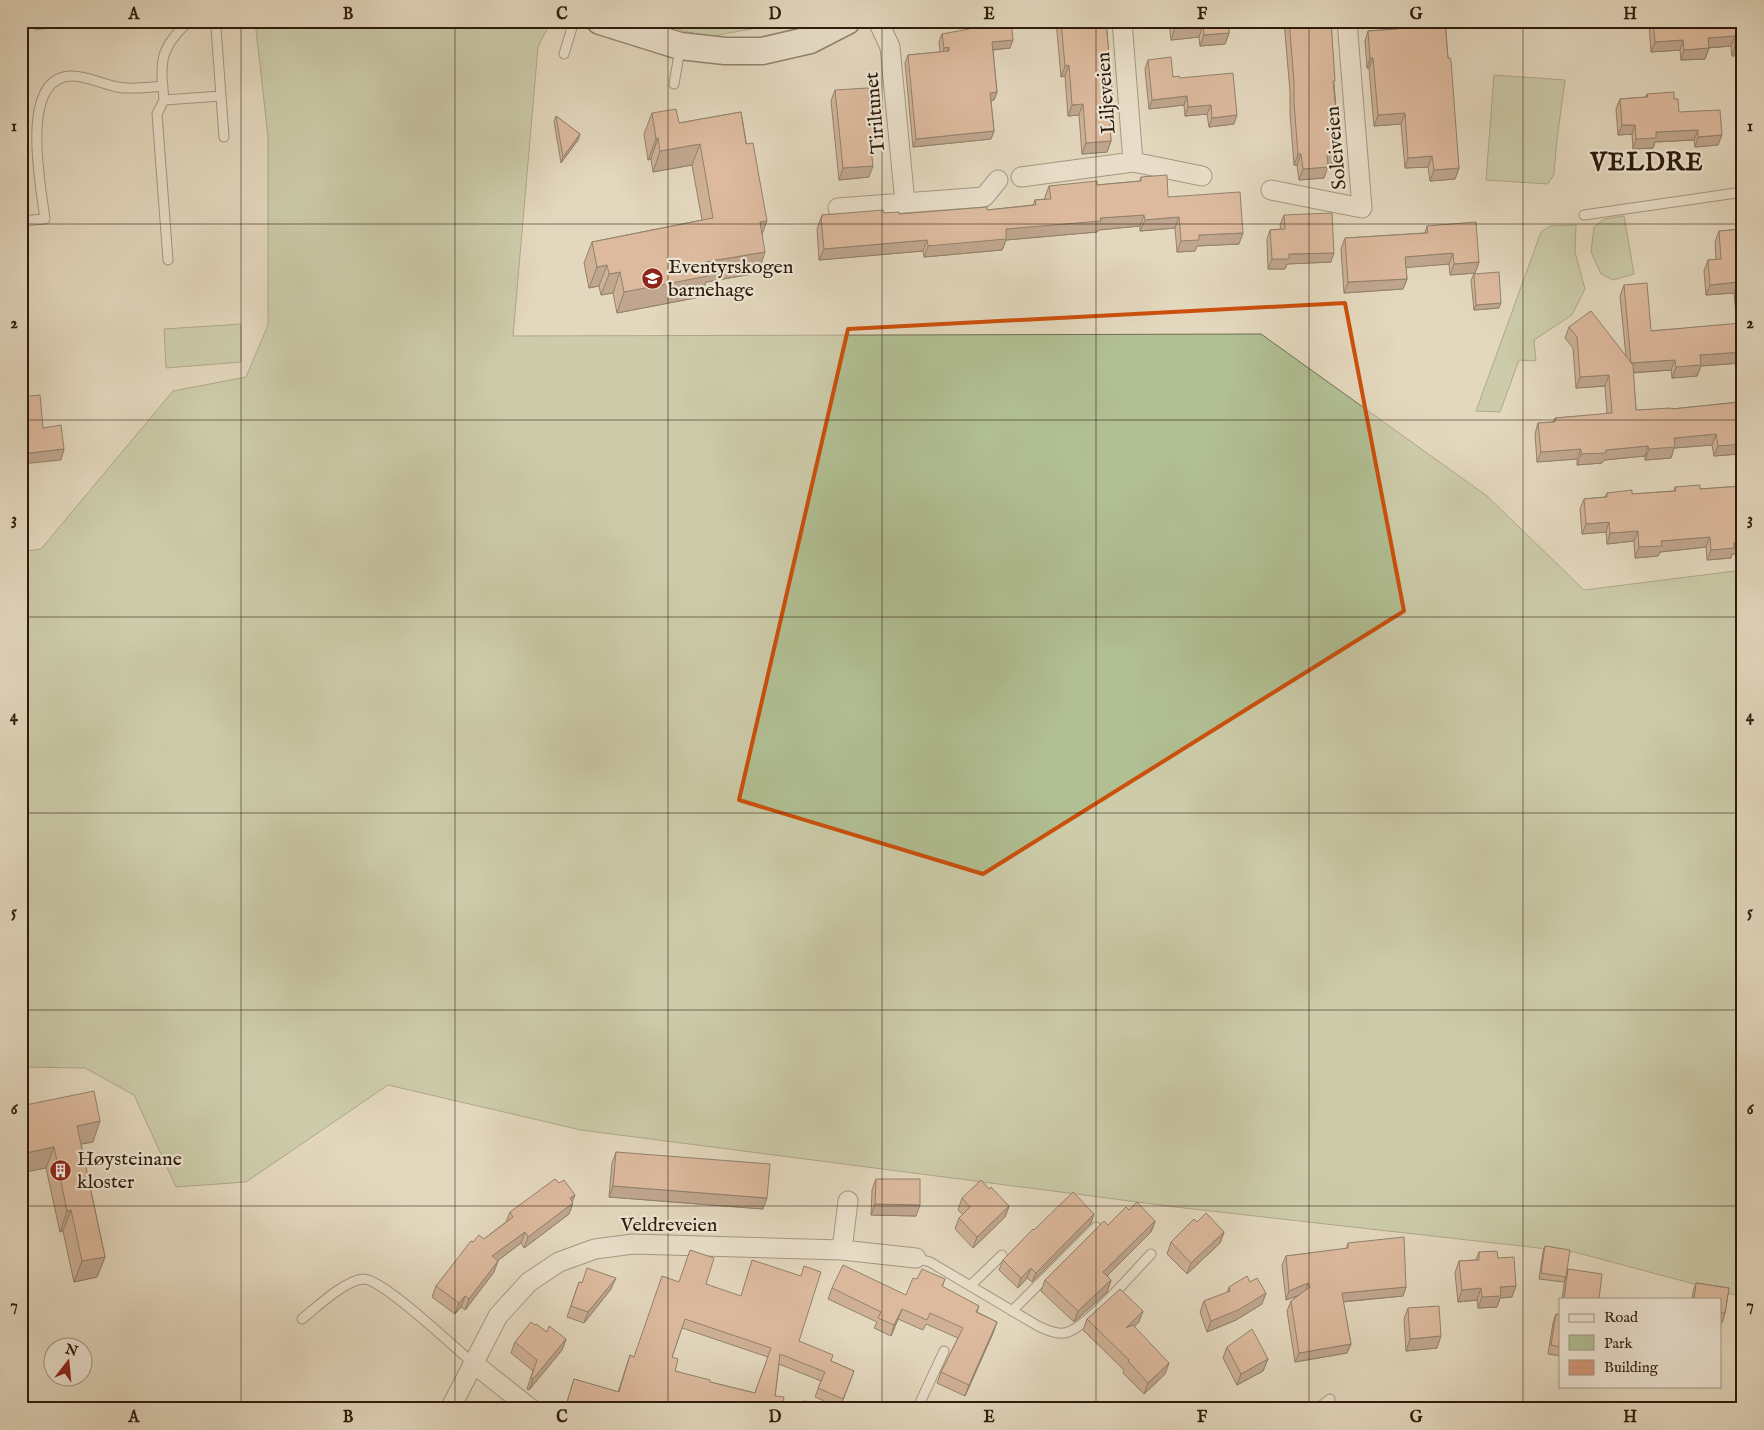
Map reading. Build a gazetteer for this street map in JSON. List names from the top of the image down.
{
  "streets": {
    "street": [
      "Liljeveien",
      "Tiriltunet",
      "Soleiveien",
      "Veldreveien"
    ]
  },
  "districts": ["VELDRE"],
  "places": {
    "school or university": ["Eventyrskogen barnehage"],
    "building": ["Høysteinane kloster"]
  },
  "legend": ["Road", "Park", "Building"],
  "north": "top",
  "grid": {
    "columns": [
      "A",
      "B",
      "C",
      "D",
      "E",
      "F",
      "G",
      "H"
    ],
    "rows": [
      "1",
      "2",
      "3",
      "4",
      "5",
      "6",
      "7"
    ]
  }
}
